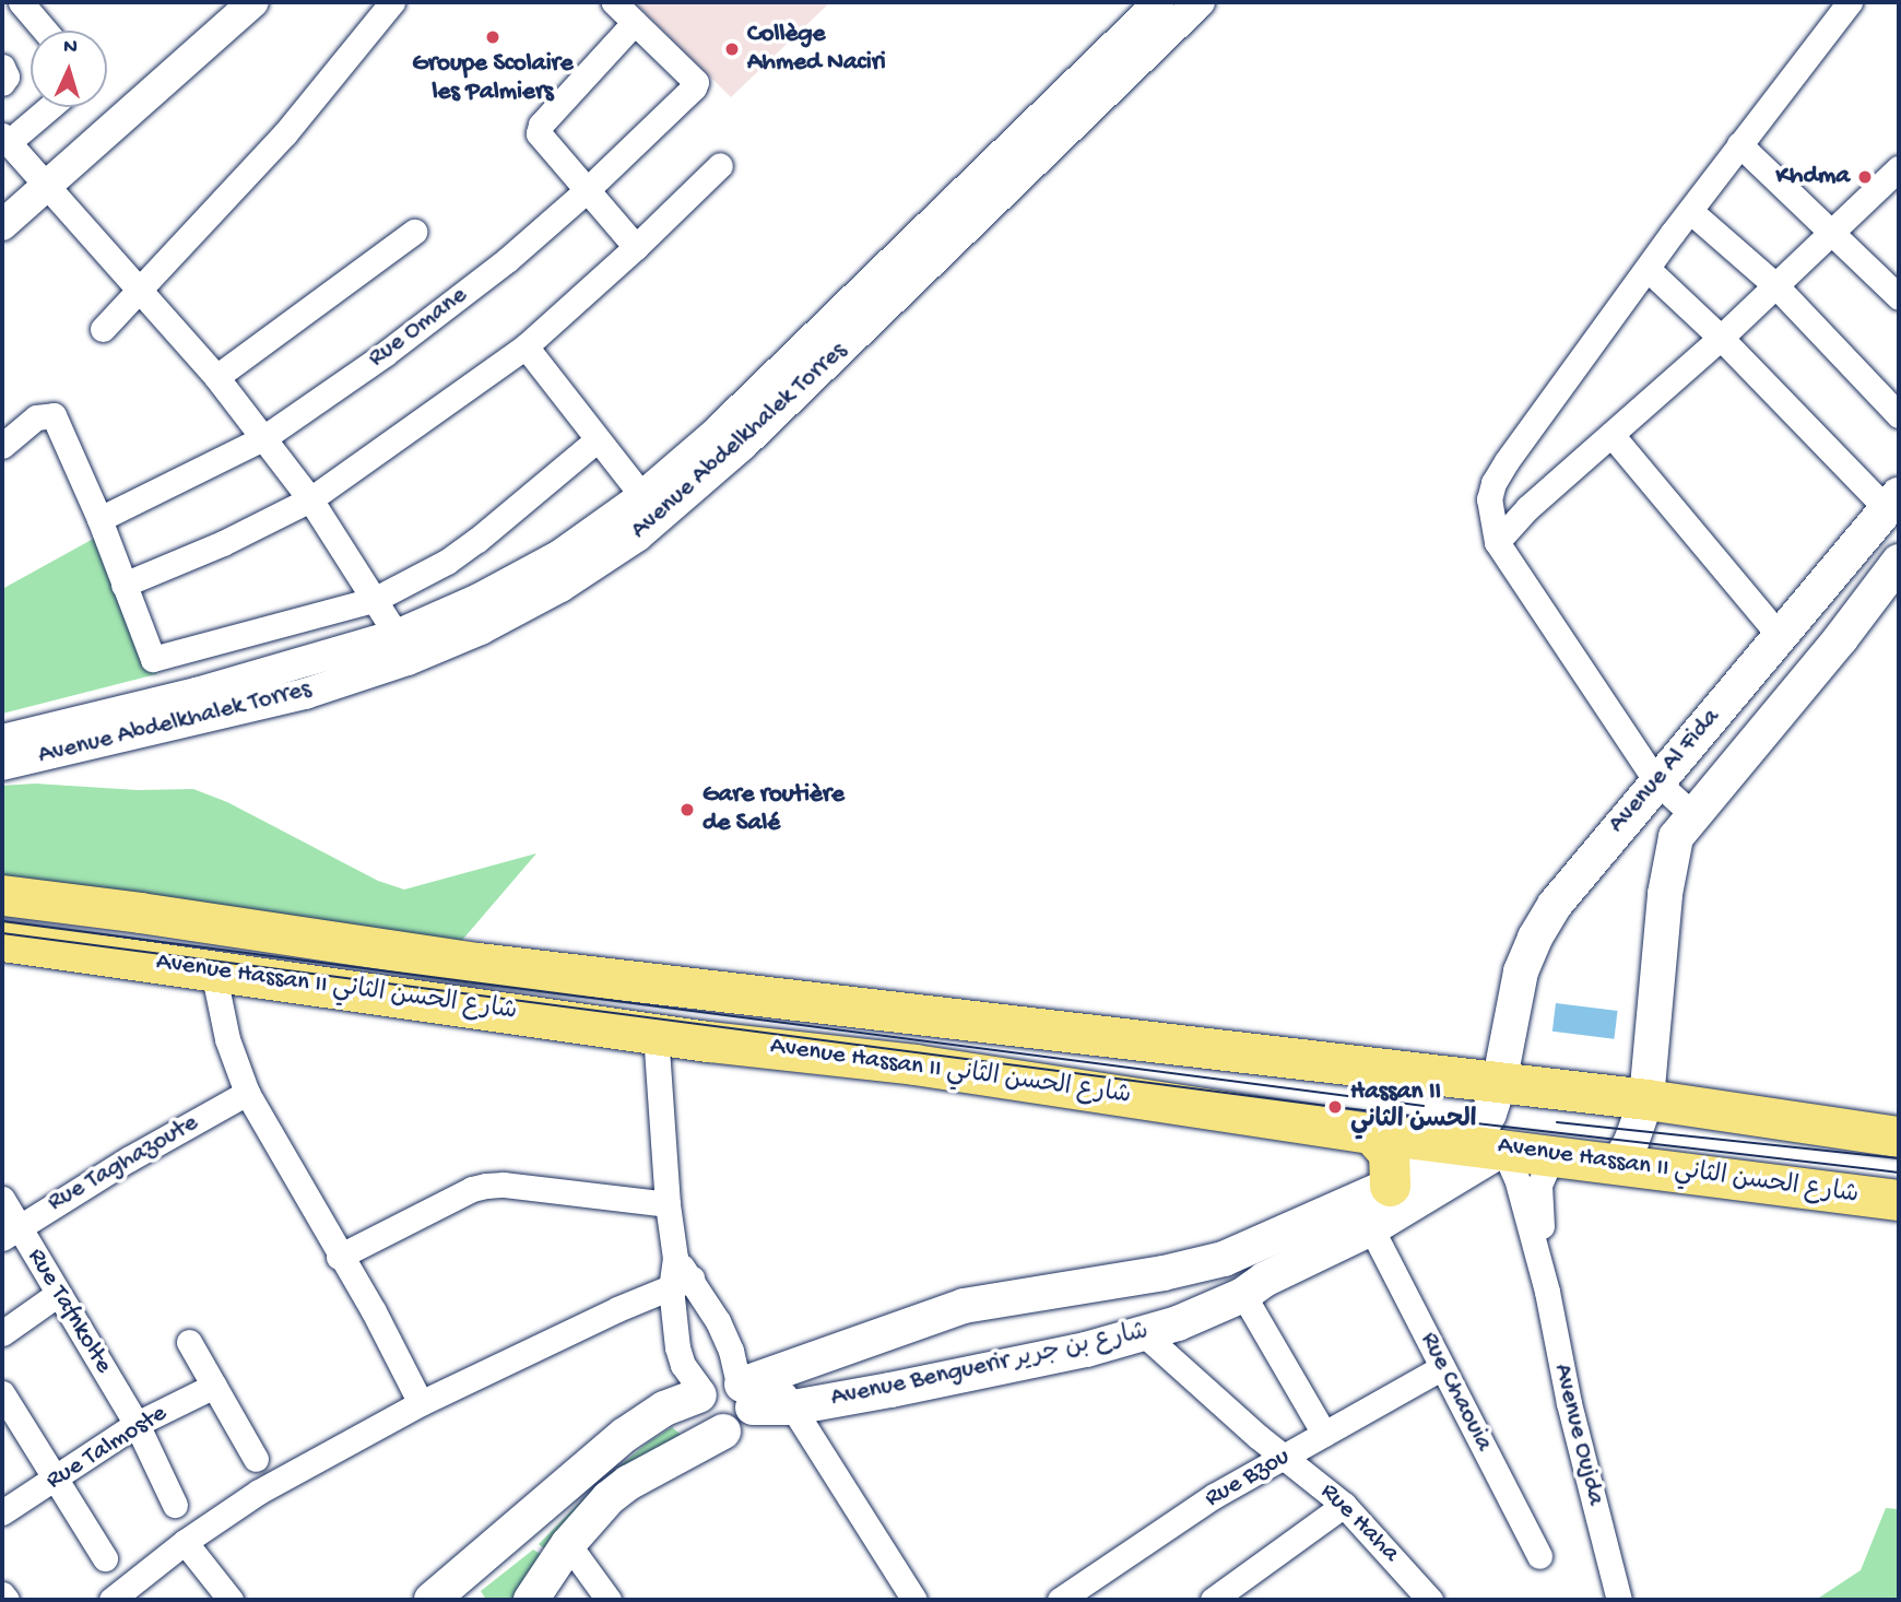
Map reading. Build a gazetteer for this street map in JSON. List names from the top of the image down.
{
  "streets": {
    "highway": ["Avenue Hassan II شارع الحسن الثاني"],
    "main road": ["Avenue Al Fida", "Avenue Benguerir شارع بن جرير"],
    "street": [
      "Rue Omane",
      "Avenue Abdelkhalek Torres",
      "Rue Taghazoute",
      "Rue Tafnkolte",
      "Rue Chaouia",
      "Avenue Oujda",
      "Rue Talmoste",
      "Rue Bzou",
      "Rue Haha"
    ]
  },
  "crossings": [
    ["Avenue Al Fida", "Avenue Hassan II شارع الحسن الثاني"],
    ["Avenue Al Fida", "Avenue Benguerir شارع بن جرير"],
    ["Avenue Al Fida", "Avenue Oujda"],
    ["Avenue Hassan II شارع الحسن الثاني", "Avenue Benguerir شارع بن جرير"],
    ["Avenue Hassan II شارع الحسن الثاني", "Avenue Oujda"],
    ["Rue Taghazoute", "Rue Tafnkolte"],
    ["Rue Tafnkolte", "Rue Talmoste"],
    ["Avenue Benguerir شارع بن جرير", "Rue Chaouia"],
    ["Avenue Benguerir شارع بن جرير", "Avenue Oujda"],
    ["Avenue Benguerir شارع بن جرير", "Rue Haha"],
    ["Rue Chaouia", "Rue Bzou"],
    ["Rue Bzou", "Rue Haha"]
  ],
  "places": [
    "Groupe Scolaire les Palmiers",
    "Collège Ahmed Naciri",
    "Khdma",
    "Gare routière de Salé",
    "Hassan II الحسن الثاني"
  ],
  "north": "top"
}
